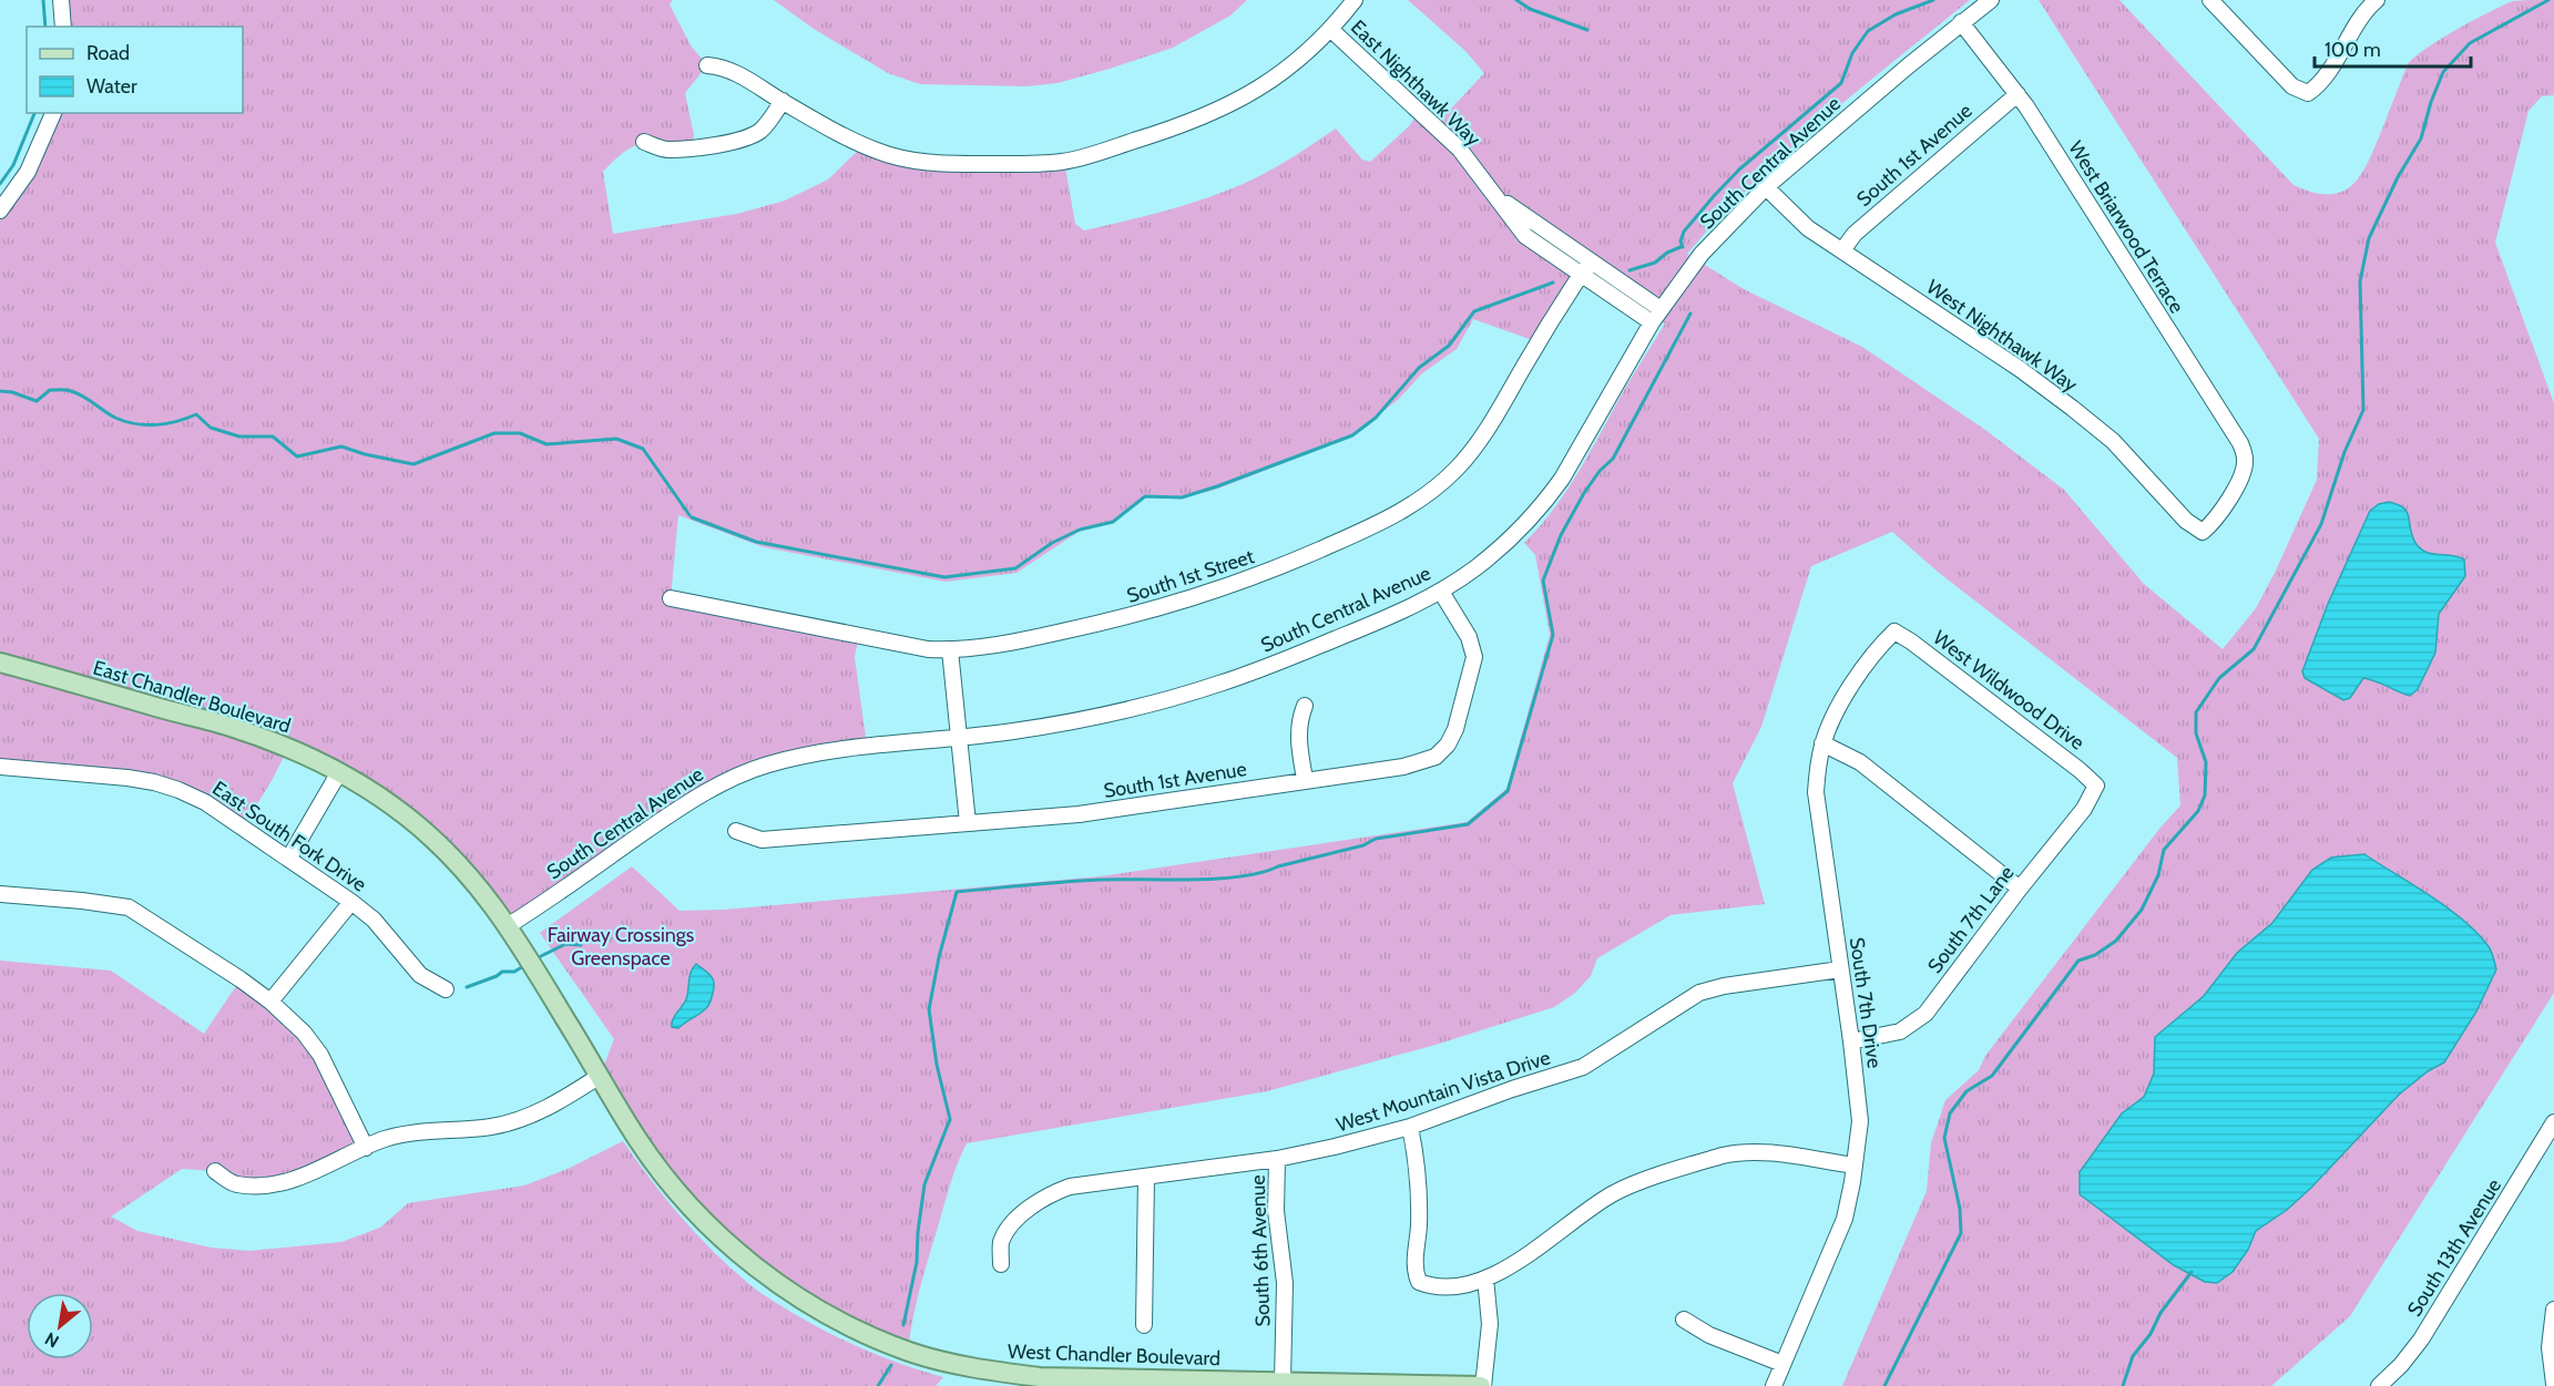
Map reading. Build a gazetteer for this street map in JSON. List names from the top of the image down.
{
  "streets": {
    "main road": ["East Chandler Boulevard", "West Chandler Boulevard"],
    "street": [
      "East Nighthawk Way",
      "South 1st Avenue",
      "South Central Avenue",
      "West Briarwood Terrace",
      "West Nighthawk Way",
      "South 1st Street",
      "West Wildwood Drive",
      "East South Fork Drive",
      "South 7th Lane",
      "South 7th Drive",
      "West Mountain Vista Drive",
      "South 13th Avenue",
      "South 6th Avenue"
    ]
  },
  "crossings": [
    ["East Nighthawk Way", "South Central Avenue"],
    ["East Nighthawk Way", "South 1st Street"],
    ["South 1st Avenue", "South Central Avenue"],
    ["South 1st Avenue", "West Briarwood Terrace"],
    ["South 1st Avenue", "West Nighthawk Way"],
    ["South Central Avenue", "West Briarwood Terrace"],
    ["South Central Avenue", "West Nighthawk Way"],
    ["South Central Avenue", "East Chandler Boulevard"],
    ["South Central Avenue", "West Chandler Boulevard"],
    ["West Briarwood Terrace", "West Nighthawk Way"],
    ["West Wildwood Drive", "South 7th Lane"],
    ["West Wildwood Drive", "South 7th Drive"],
    ["East Chandler Boulevard", "West Chandler Boulevard"],
    ["South 7th Lane", "South 7th Drive"],
    ["South 7th Drive", "West Mountain Vista Drive"],
    ["West Mountain Vista Drive", "South 6th Avenue"],
    ["South 6th Avenue", "West Chandler Boulevard"]
  ],
  "parks": ["Fairway Crossings Greenspace"],
  "legend": ["Road", "Water"],
  "scale_bar": "100 m",
  "north": "bottom left"
}
